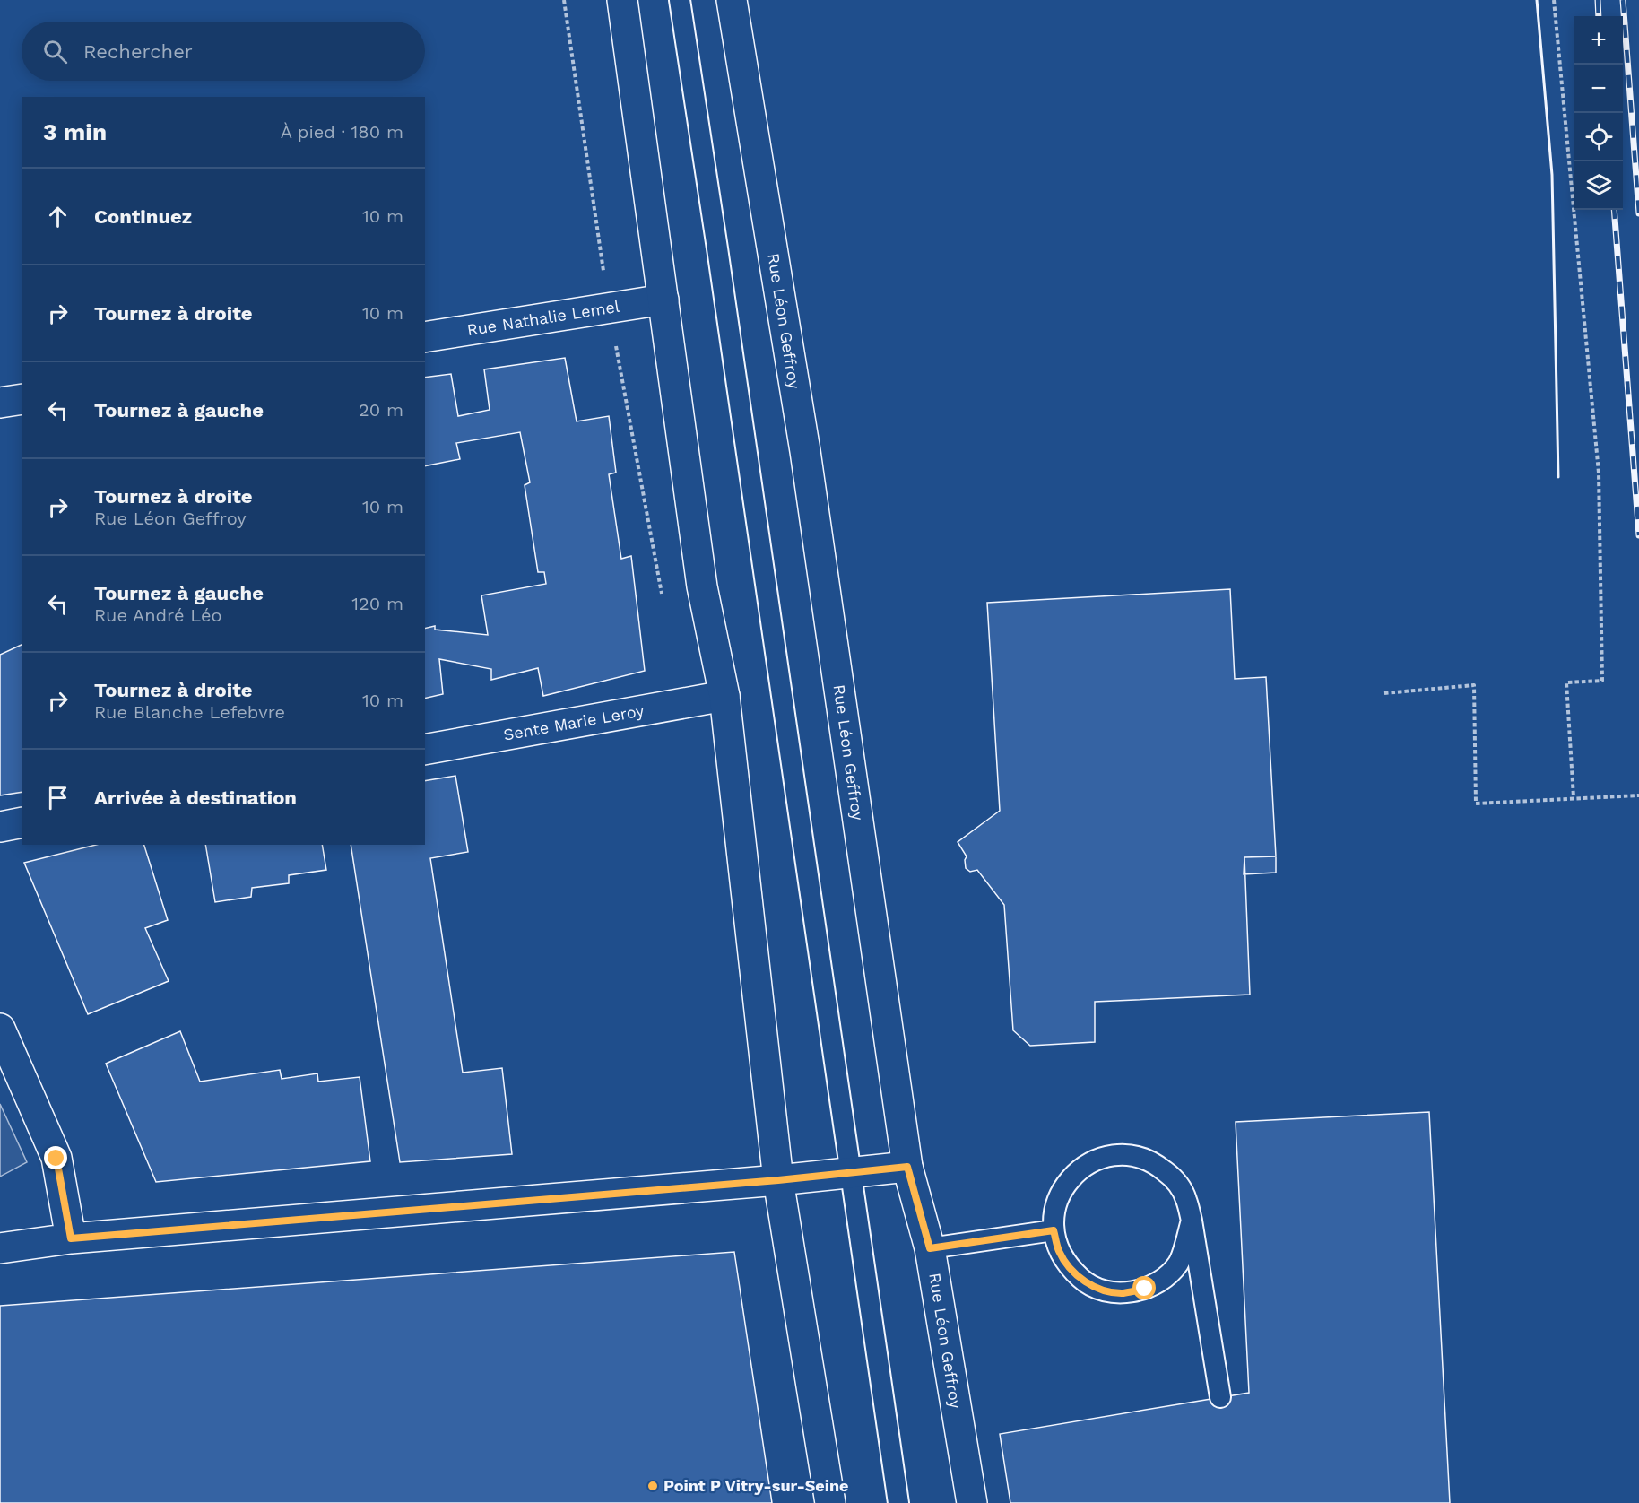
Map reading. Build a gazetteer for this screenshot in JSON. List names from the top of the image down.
{
  "streets": {
    "street": ["Rue Nathalie Lemel", "Rue Léon Geffroy", "Sente Marie Leroy"]
  },
  "places": ["Point P Vitry-sur-Seine"],
  "page": {
    "map_buttons": ["+", "−"],
    "search": "Rechercher",
    "heading": ["3 min", "À pied · 180 m"],
    "list": [
      ["Continuez", "10 m"],
      ["Tournez à droite", "10 m"],
      ["Tournez à gauche", "20 m"],
      ["Tournez à droite", "Rue Léon Geffroy", "10 m"],
      ["Tournez à gauche", "Rue André Léo", "120 m"],
      ["Tournez à droite", "Rue Blanche Lefebvre", "10 m"],
      "Arrivée à destination"
    ]
  }
}
